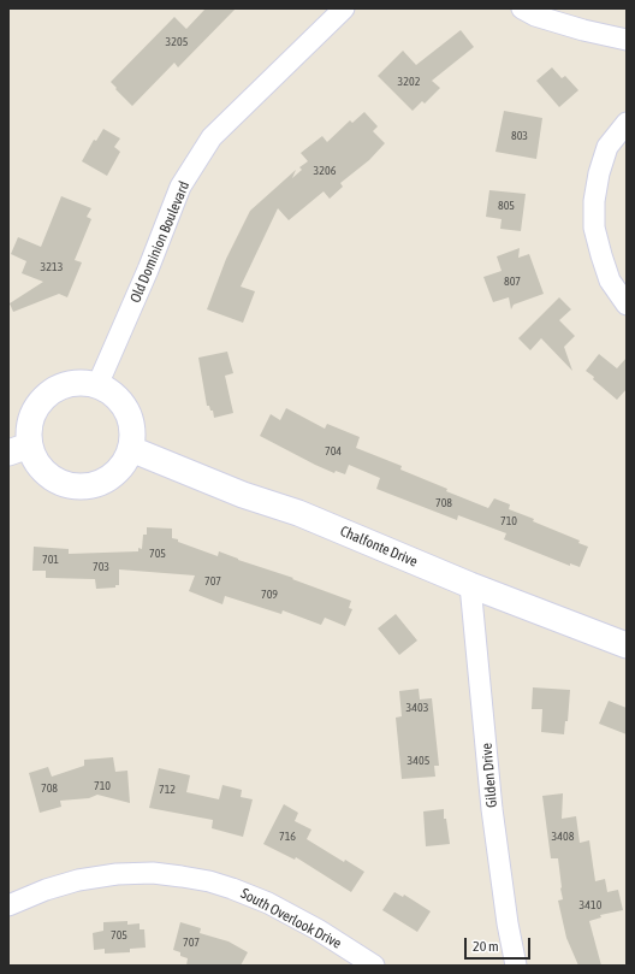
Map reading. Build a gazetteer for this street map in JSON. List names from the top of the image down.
{
  "streets": {
    "street": [
      "Old Dominion Boulevard",
      "Chalfonte Drive",
      "Gilden Drive",
      "South Overlook Drive"
    ]
  },
  "crossings": [
    ["Old Dominion Boulevard", "Chalfonte Drive"],
    ["Chalfonte Drive", "Gilden Drive"]
  ],
  "house_numbers": [
    "3205",
    "3202",
    "803",
    "3206",
    "805",
    "3213",
    "807",
    "704",
    "708",
    "710",
    "705",
    "701",
    "703",
    "707",
    "709",
    "3403",
    "3405",
    "710",
    "708",
    "712",
    "716",
    "3408",
    "3410",
    "705",
    "707"
  ],
  "scale_bar": "20 m"
}
